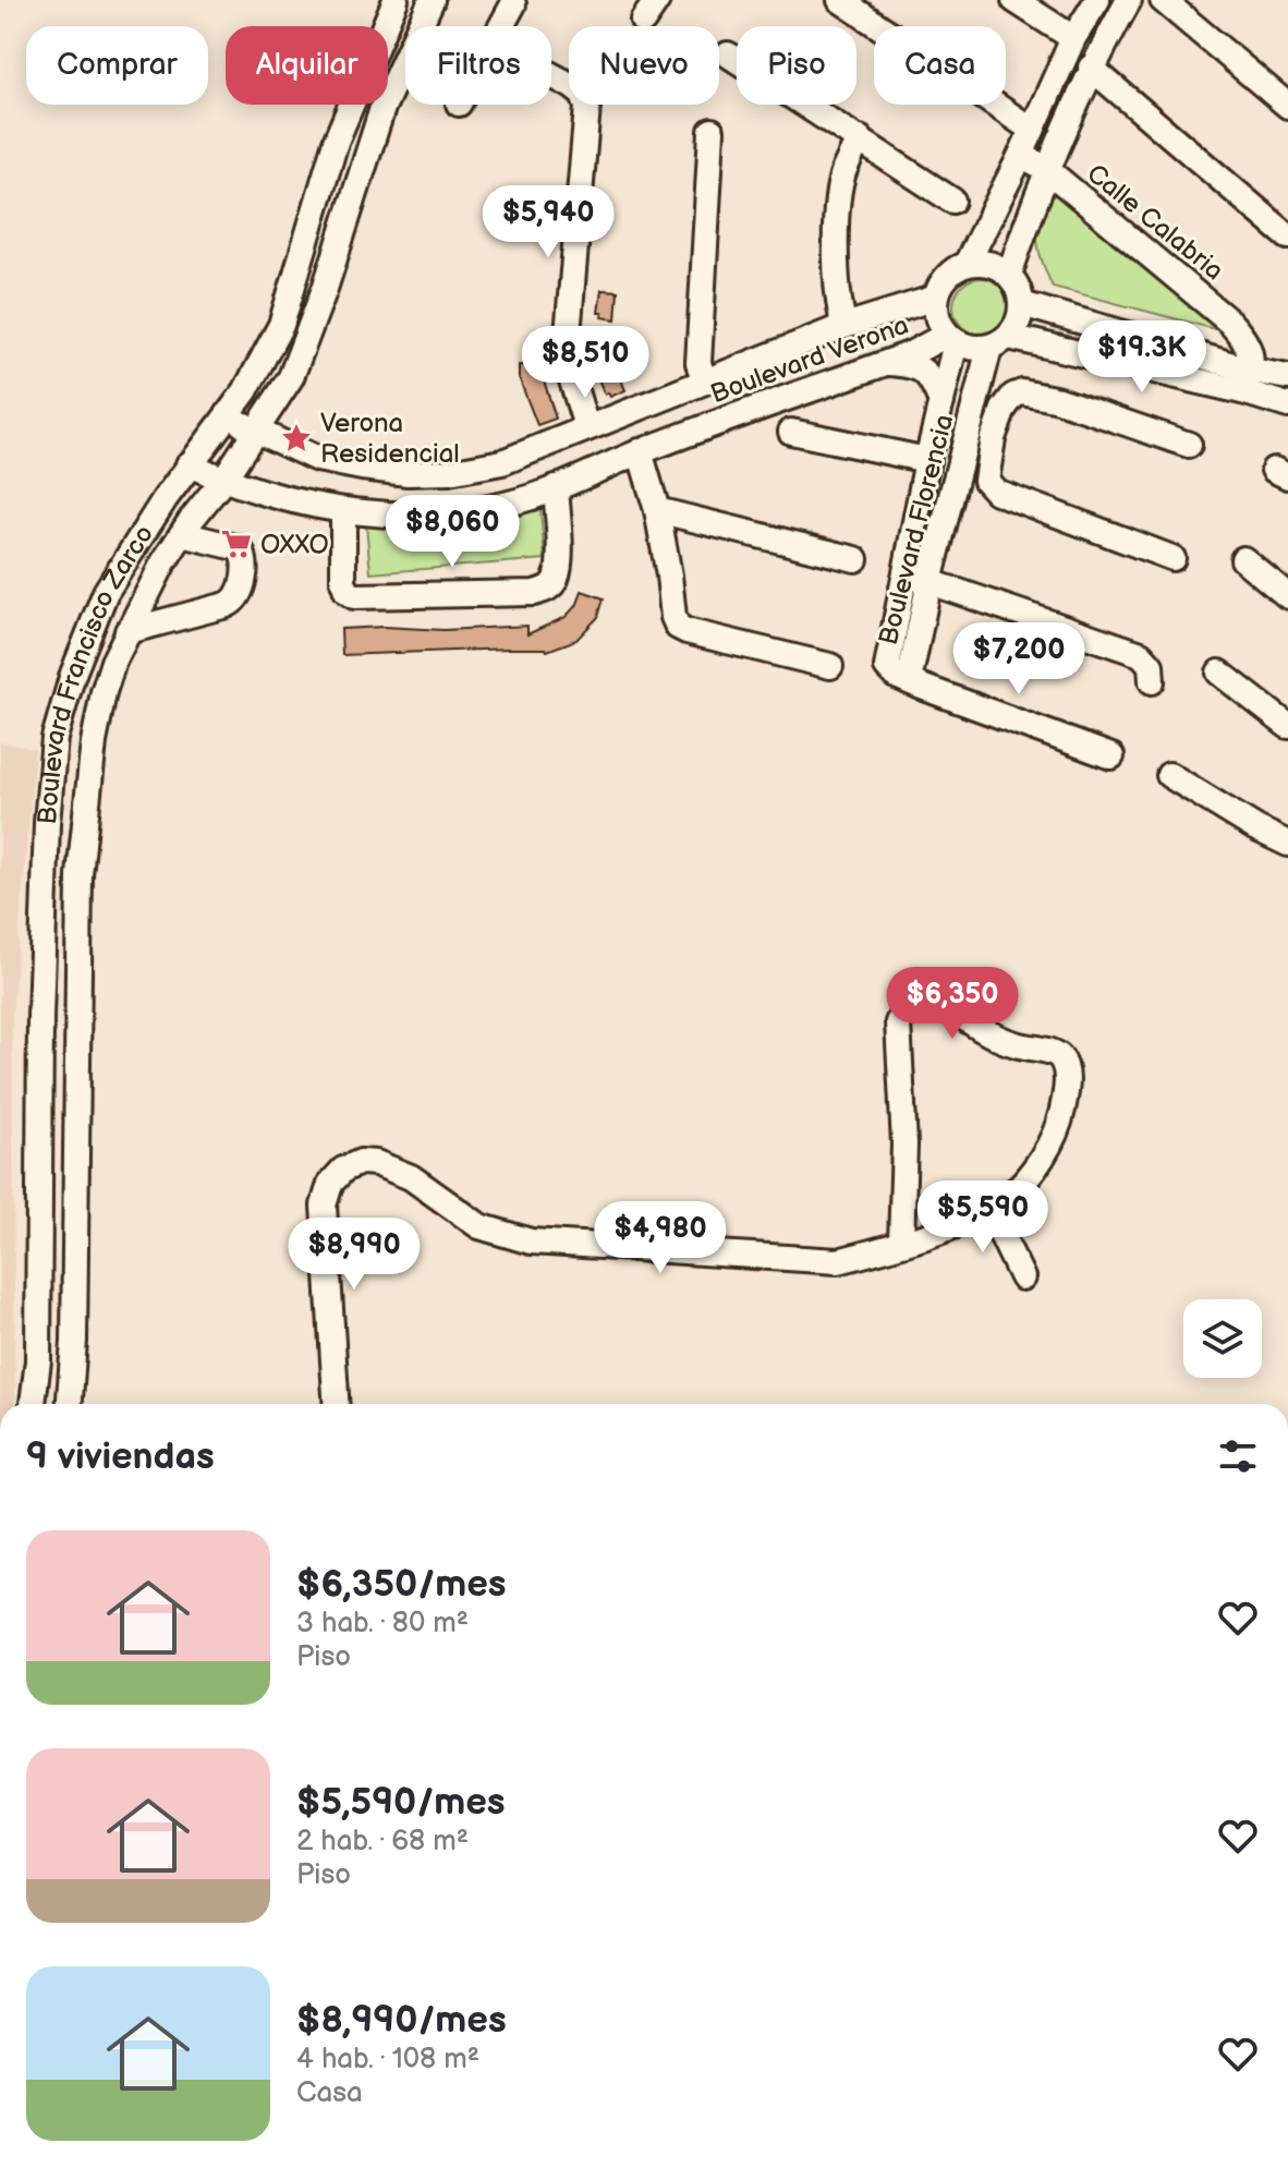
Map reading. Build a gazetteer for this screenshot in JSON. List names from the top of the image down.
{
  "streets": {
    "street": [
      "Calle Calabria",
      "Boulevard Verona",
      "Boulevard Florencia",
      "Boulevard Francisco Zarco"
    ]
  },
  "crossings": [
    ["Boulevard Verona", "Boulevard Florencia"],
    ["Boulevard Verona", "Boulevard Francisco Zarco"]
  ],
  "places": {
    "place": ["Verona Residencial"],
    "supermarket": ["OXXO"]
  },
  "page": {
    "chip": [
      "Comprar",
      "Alquilar",
      "Filtros",
      "Nuevo",
      "Piso",
      "Casa"
    ],
    "price": [
      "$5,940",
      "$19.3K",
      "$8,510",
      "$8,060",
      "$7,200",
      "$6,350",
      "$5,590",
      "$4,980",
      "$8,990"
    ],
    "heading": "9 viviendas",
    "list": [
      {
        "name": "$6,350/mes",
        "note": "3 hab. · 80 m² · Piso"
      },
      {
        "name": "$5,590/mes",
        "note": "2 hab. · 68 m² · Piso"
      },
      {
        "name": "$8,990/mes",
        "note": "4 hab. · 108 m² · Casa"
      }
    ]
  }
}
